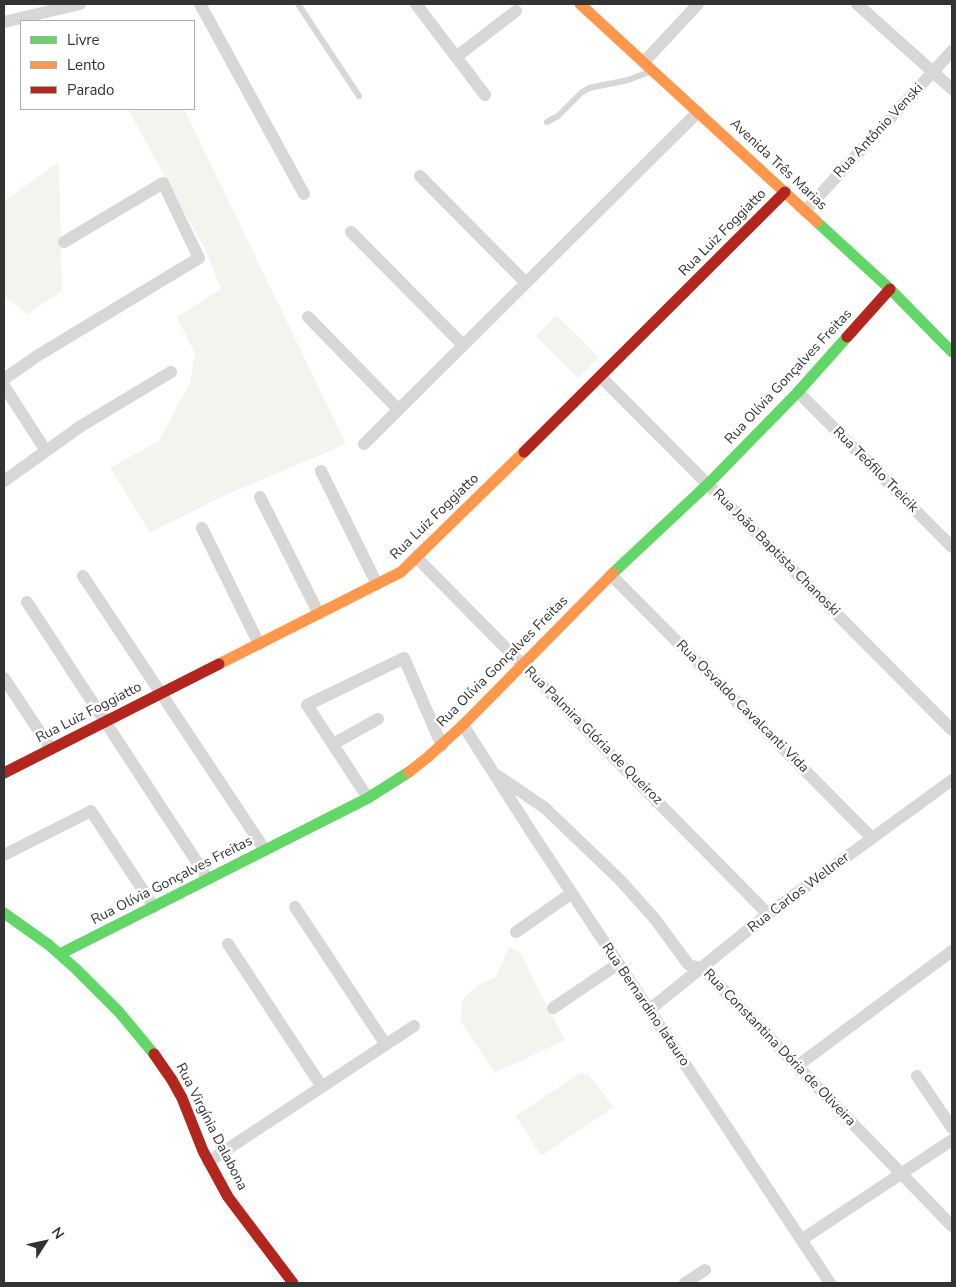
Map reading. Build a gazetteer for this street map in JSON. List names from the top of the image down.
{
  "streets": {
    "street": [
      "Rua Antônio Venski",
      "Avenida Três Marias",
      "Rua Luiz Foggiatto",
      "Rua Olívia Gonçalves Freitas",
      "Rua Teófilo Treicik",
      "Rua João Baptista Chanoski",
      "Rua Osvaldo Cavalcanti Vida",
      "Rua Palmira Glória de Queiroz",
      "Rua Carlos Wellner",
      "Rua Bernardino Iatauro",
      "Rua Constantina Dória de Oliveira",
      "Rua Virgínia Dalabona"
    ]
  },
  "crossings": [
    ["Rua Antônio Venski", "Avenida Três Marias"],
    ["Avenida Três Marias", "Rua Luiz Foggiatto"],
    ["Avenida Três Marias", "Rua Olívia Gonçalves Freitas"],
    ["Rua Luiz Foggiatto", "Rua João Baptista Chanoski"],
    ["Rua Luiz Foggiatto", "Rua Palmira Glória de Queiroz"],
    ["Rua Olívia Gonçalves Freitas", "Rua Teófilo Treicik"],
    ["Rua Olívia Gonçalves Freitas", "Rua João Baptista Chanoski"],
    ["Rua Olívia Gonçalves Freitas", "Rua Osvaldo Cavalcanti Vida"],
    ["Rua Olívia Gonçalves Freitas", "Rua Palmira Glória de Queiroz"],
    ["Rua Olívia Gonçalves Freitas", "Rua Bernardino Iatauro"],
    ["Rua Olívia Gonçalves Freitas", "Rua Virgínia Dalabona"],
    ["Rua Osvaldo Cavalcanti Vida", "Rua Carlos Wellner"],
    ["Rua Palmira Glória de Queiroz", "Rua Carlos Wellner"],
    ["Rua Carlos Wellner", "Rua Bernardino Iatauro"],
    ["Rua Carlos Wellner", "Rua Constantina Dória de Oliveira"],
    ["Rua Bernardino Iatauro", "Rua Constantina Dória de Oliveira"]
  ],
  "legend": ["Livre", "Lento", "Parado"],
  "north": "top right"
}
